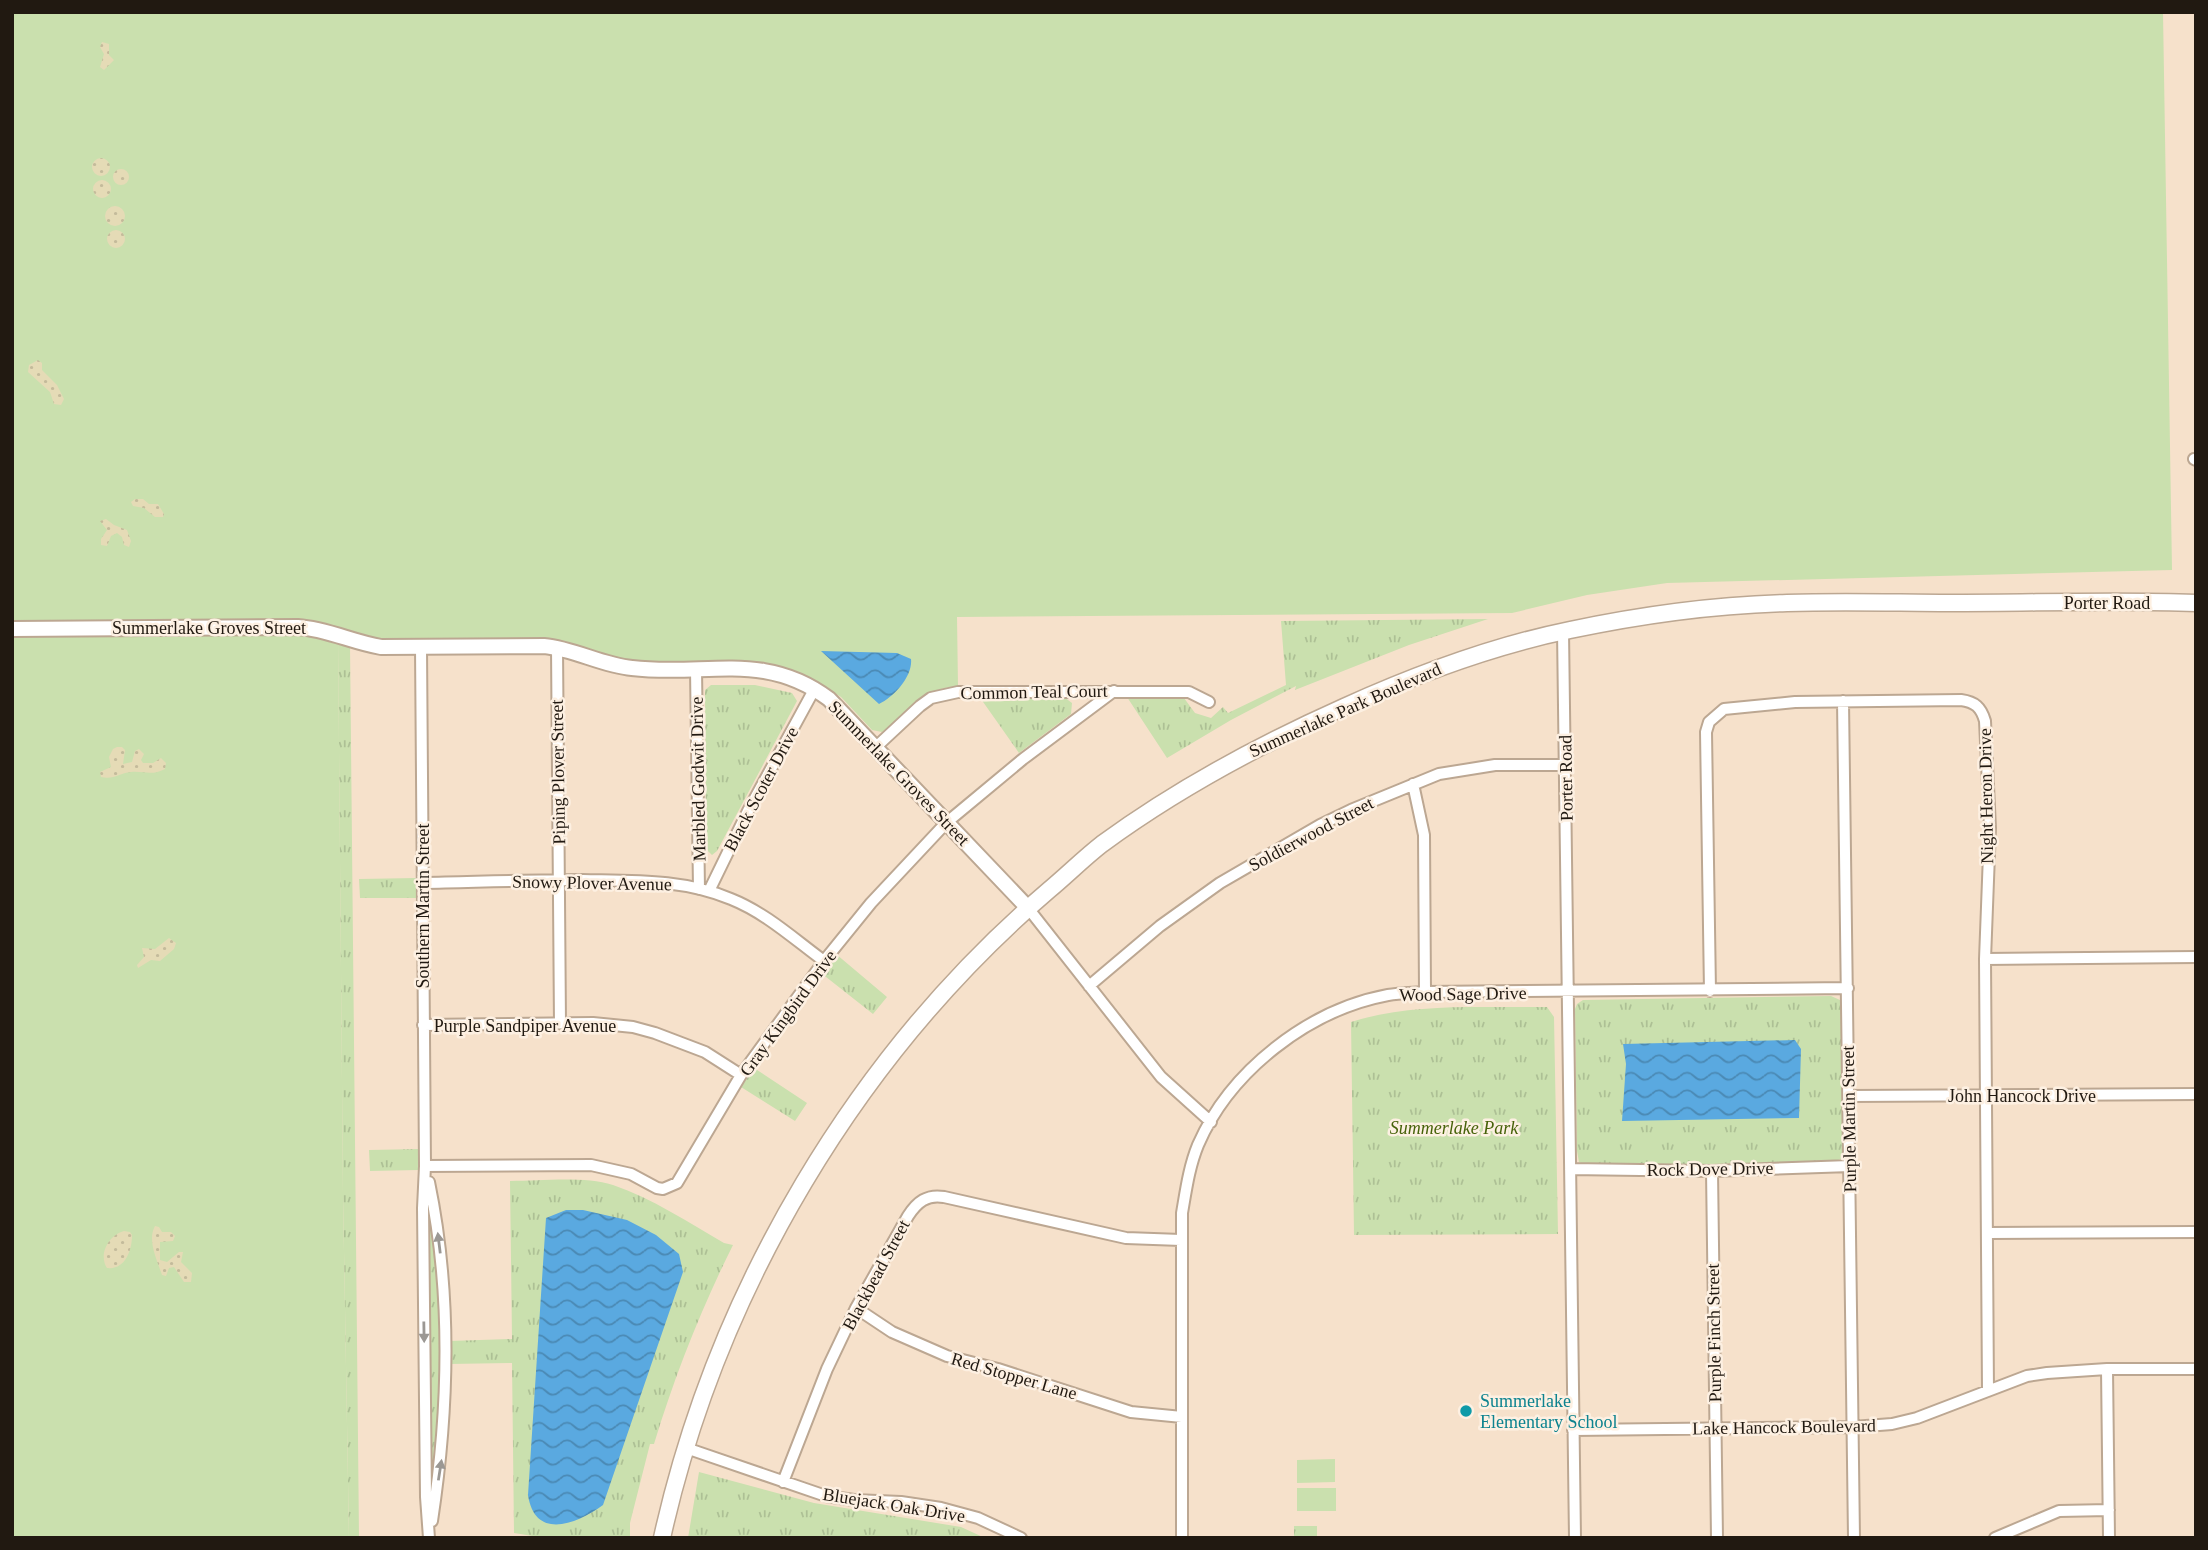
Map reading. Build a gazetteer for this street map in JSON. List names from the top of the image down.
{
  "streets": {
    "main road": ["Porter Road", "Summerlake Park Boulevard"],
    "street": [
      "Summerlake Groves Street",
      "Common Teal Court",
      "Piping Plover Street",
      "Marbled Godwit Drive",
      "Black Scoter Drive",
      "Night Heron Drive",
      "Soldierwood Street",
      "Snowy Plover Avenue",
      "Southern Martin Street",
      "Wood Sage Drive",
      "Gray Kingbird Drive",
      "Purple Sandpiper Avenue",
      "John Hancock Drive",
      "Purple Martin Street",
      "Rock Dove Drive",
      "Blackbead Street",
      "Purple Finch Street",
      "Red Stopper Lane",
      "Lake Hancock Boulevard",
      "Bluejack Oak Drive"
    ]
  },
  "crossings": [
    ["Porter Road", "Summerlake Park Boulevard"],
    ["Porter Road", "Soldierwood Street"],
    ["Porter Road", "Wood Sage Drive"],
    ["Porter Road", "Rock Dove Drive"],
    ["Porter Road", "Lake Hancock Boulevard"],
    ["Summerlake Groves Street", "Common Teal Court"],
    ["Summerlake Groves Street", "Summerlake Park Boulevard"],
    ["Summerlake Groves Street", "Piping Plover Street"],
    ["Summerlake Groves Street", "Marbled Godwit Drive"],
    ["Summerlake Groves Street", "Black Scoter Drive"],
    ["Summerlake Groves Street", "Soldierwood Street"],
    ["Summerlake Groves Street", "Southern Martin Street"],
    ["Summerlake Groves Street", "Wood Sage Drive"],
    ["Summerlake Groves Street", "Gray Kingbird Drive"],
    ["Common Teal Court", "Gray Kingbird Drive"],
    ["Summerlake Park Boulevard", "Bluejack Oak Drive"],
    ["Piping Plover Street", "Snowy Plover Avenue"],
    ["Piping Plover Street", "Purple Sandpiper Avenue"],
    ["Marbled Godwit Drive", "Black Scoter Drive"],
    ["Marbled Godwit Drive", "Snowy Plover Avenue"],
    ["Black Scoter Drive", "Snowy Plover Avenue"],
    ["Night Heron Drive", "Wood Sage Drive"],
    ["Night Heron Drive", "John Hancock Drive"],
    ["Night Heron Drive", "Purple Martin Street"],
    ["Night Heron Drive", "Lake Hancock Boulevard"],
    ["Snowy Plover Avenue", "Southern Martin Street"],
    ["Snowy Plover Avenue", "Gray Kingbird Drive"],
    ["Southern Martin Street", "Gray Kingbird Drive"],
    ["Southern Martin Street", "Purple Sandpiper Avenue"],
    ["Wood Sage Drive", "Purple Martin Street"],
    ["Wood Sage Drive", "Blackbead Street"],
    ["Wood Sage Drive", "Red Stopper Lane"],
    ["Gray Kingbird Drive", "Purple Sandpiper Avenue"],
    ["John Hancock Drive", "Purple Martin Street"],
    ["Purple Martin Street", "Rock Dove Drive"],
    ["Purple Martin Street", "Lake Hancock Boulevard"],
    ["Rock Dove Drive", "Purple Finch Street"],
    ["Blackbead Street", "Red Stopper Lane"],
    ["Blackbead Street", "Bluejack Oak Drive"],
    ["Purple Finch Street", "Lake Hancock Boulevard"]
  ],
  "parks": ["Summerlake Park"],
  "places": ["Summerlake Elementary School"]
}
